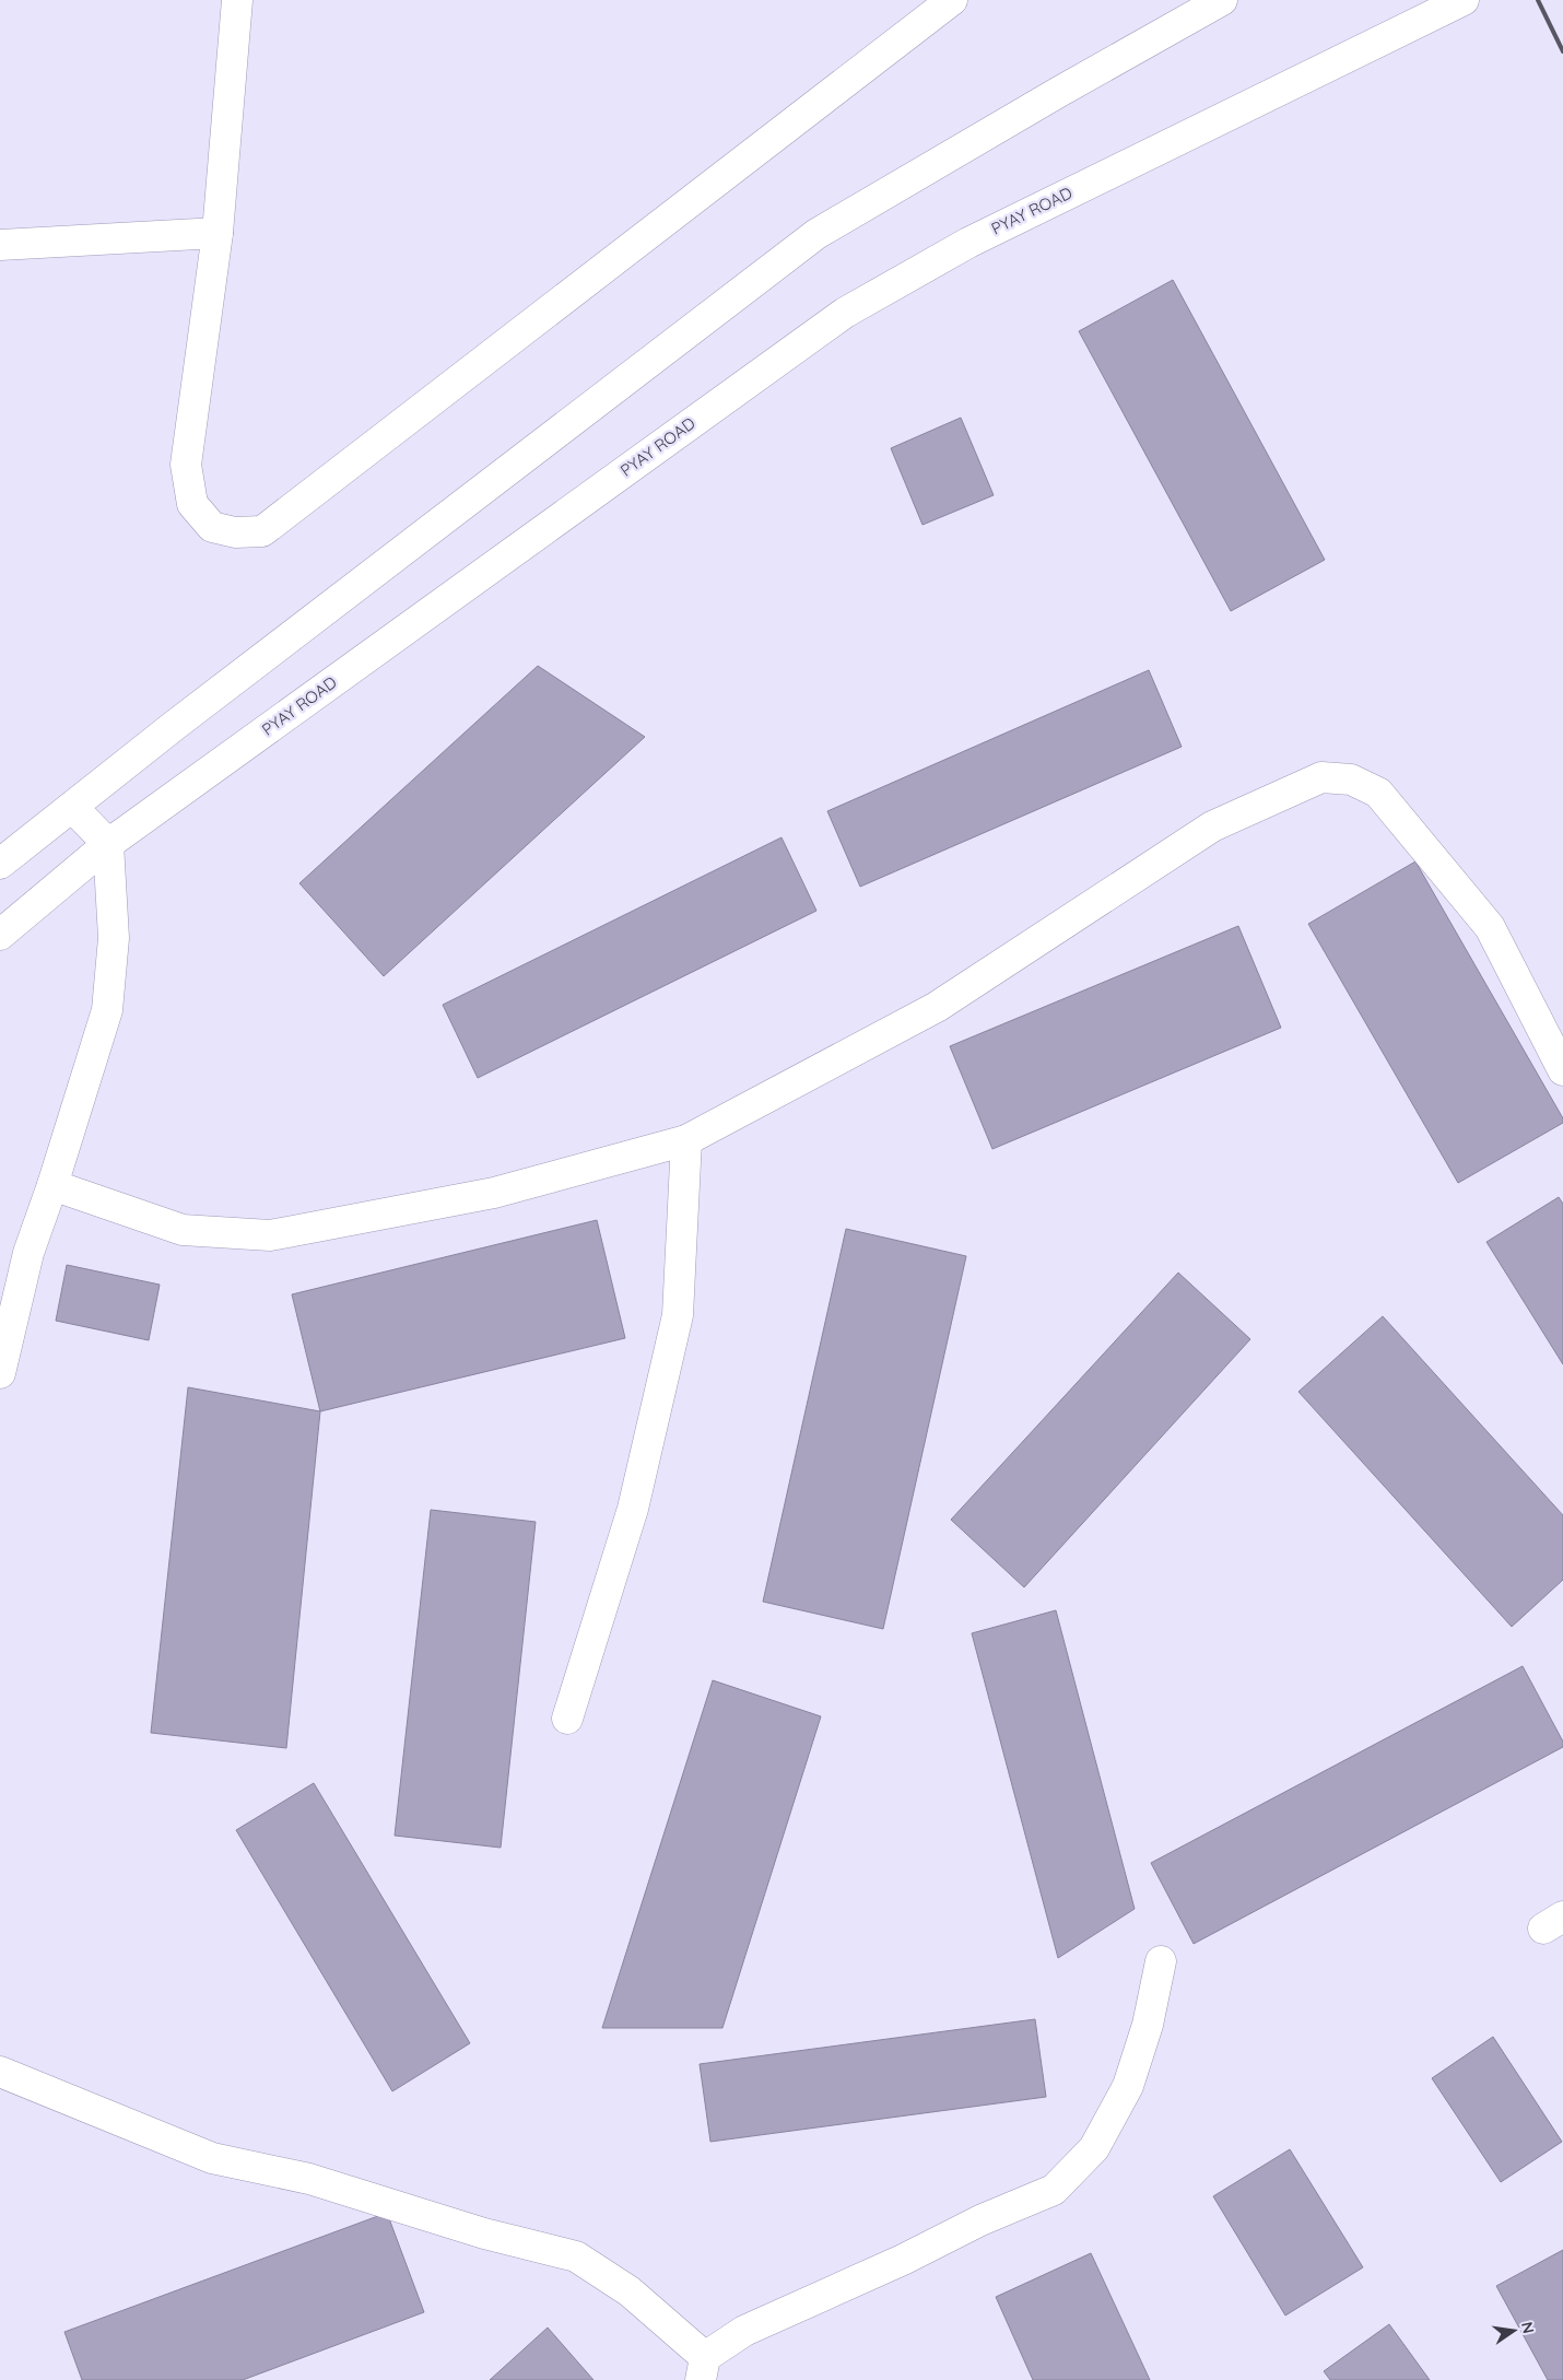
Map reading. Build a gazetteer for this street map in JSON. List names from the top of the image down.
{
  "streets": {
    "main road": ["PYAY ROAD"]
  },
  "north": "right"
}
